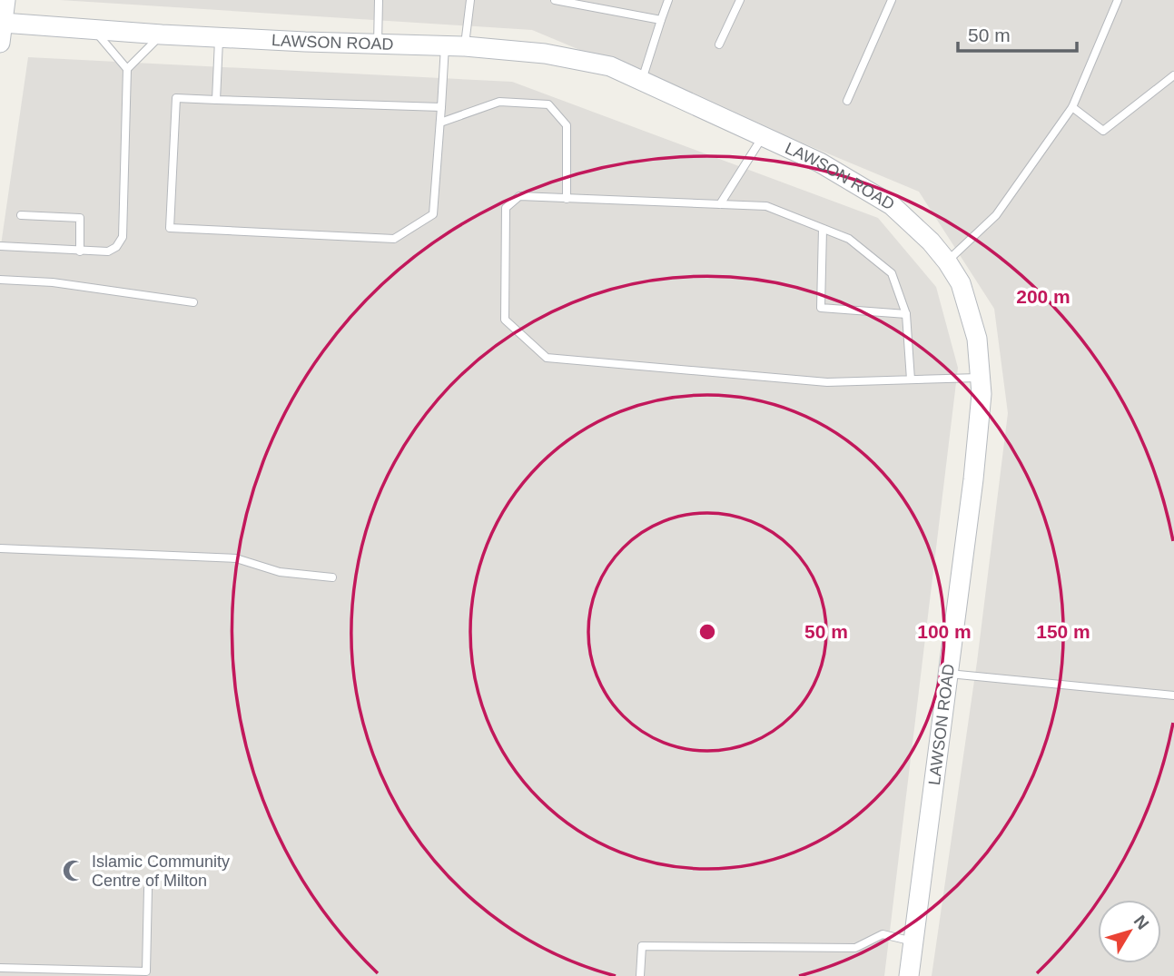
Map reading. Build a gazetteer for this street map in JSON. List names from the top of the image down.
{
  "streets": {
    "street": ["LAWSON ROAD"]
  },
  "places": {
    "mosque": ["Islamic Community Centre of Milton"]
  },
  "scale_bar": "50 m",
  "north": "top right",
  "rings": [
    "200 m",
    "50 m",
    "100 m",
    "150 m"
  ]
}
